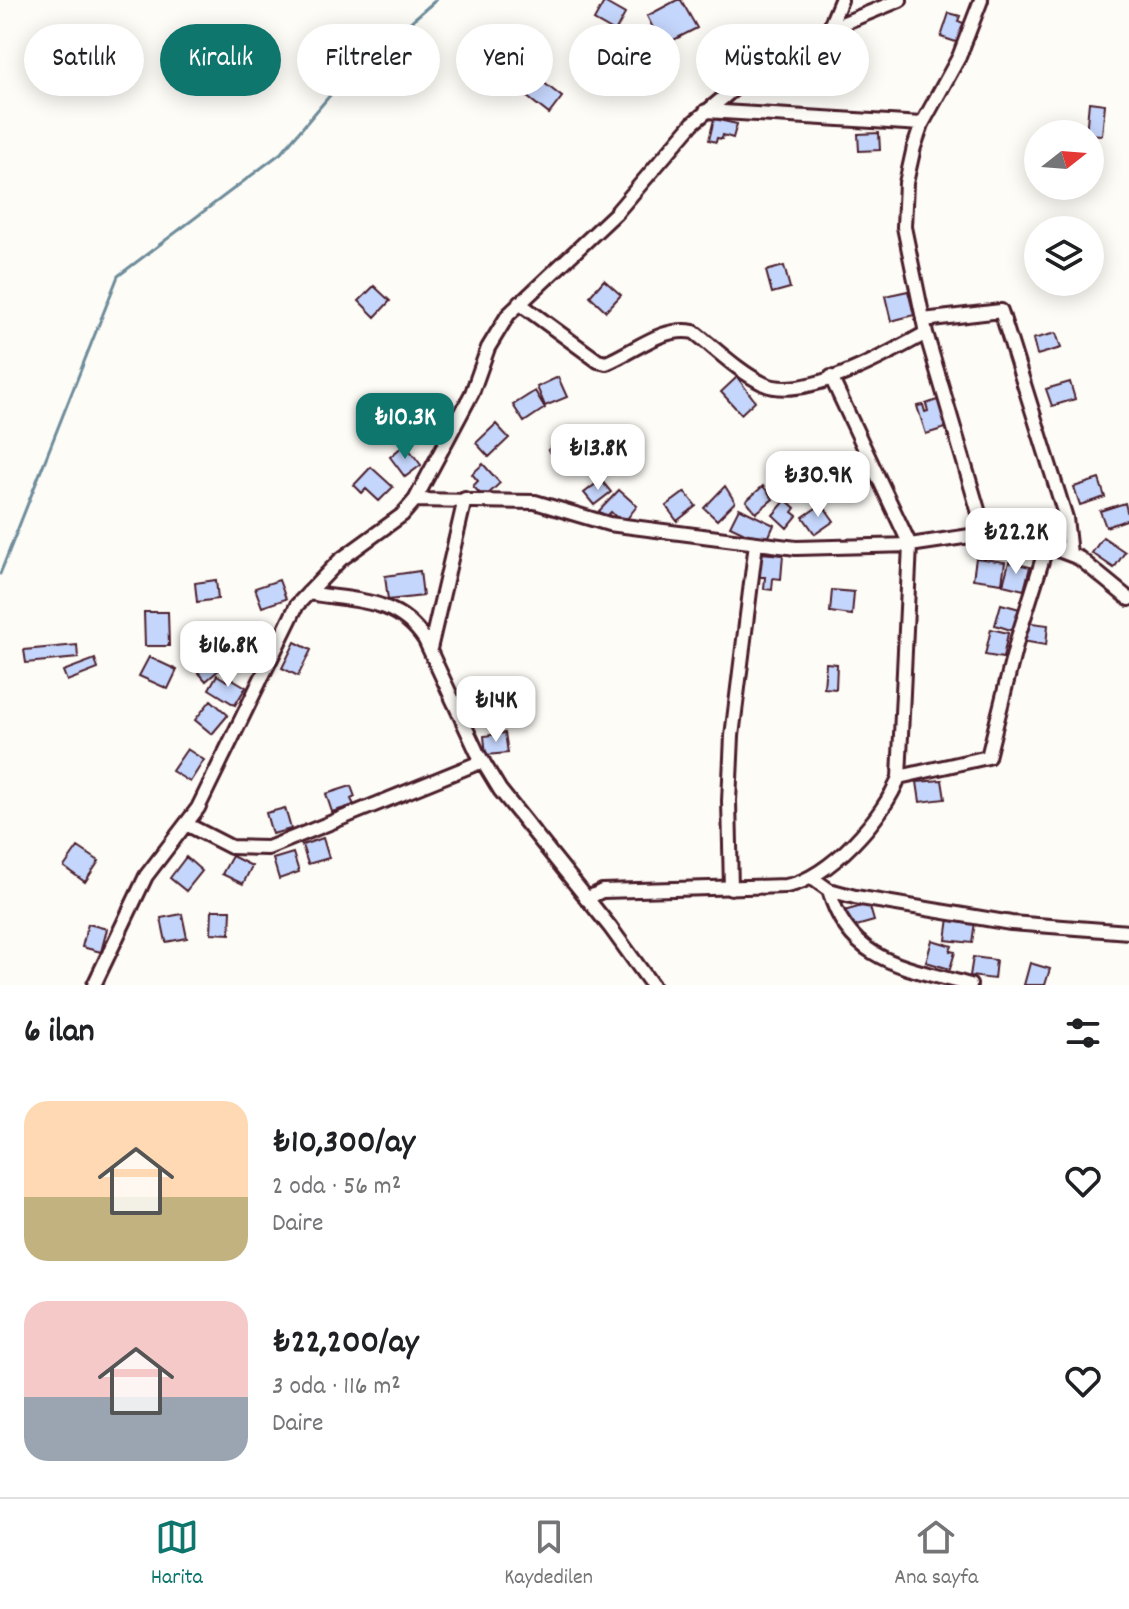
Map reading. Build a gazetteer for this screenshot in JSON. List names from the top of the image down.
{
  "north": "right",
  "page": {
    "chip": [
      "Satılık",
      "Kiralık",
      "Filtreler",
      "Yeni",
      "Daire",
      "Müstakil ev"
    ],
    "price": [
      "₺10.3K",
      "₺13.8K",
      "₺30.9K",
      "₺22.2K",
      "₺16.8K",
      "₺14K"
    ],
    "heading": "6 ilan",
    "list": [
      {
        "name": "₺10,300/ay",
        "note": "2 oda · 56 m² · Daire"
      },
      {
        "name": "₺22,200/ay",
        "note": "3 oda · 116 m² · Daire"
      }
    ],
    "tabs": ["Harita", "Kaydedilen", "Ana sayfa"]
  }
}
